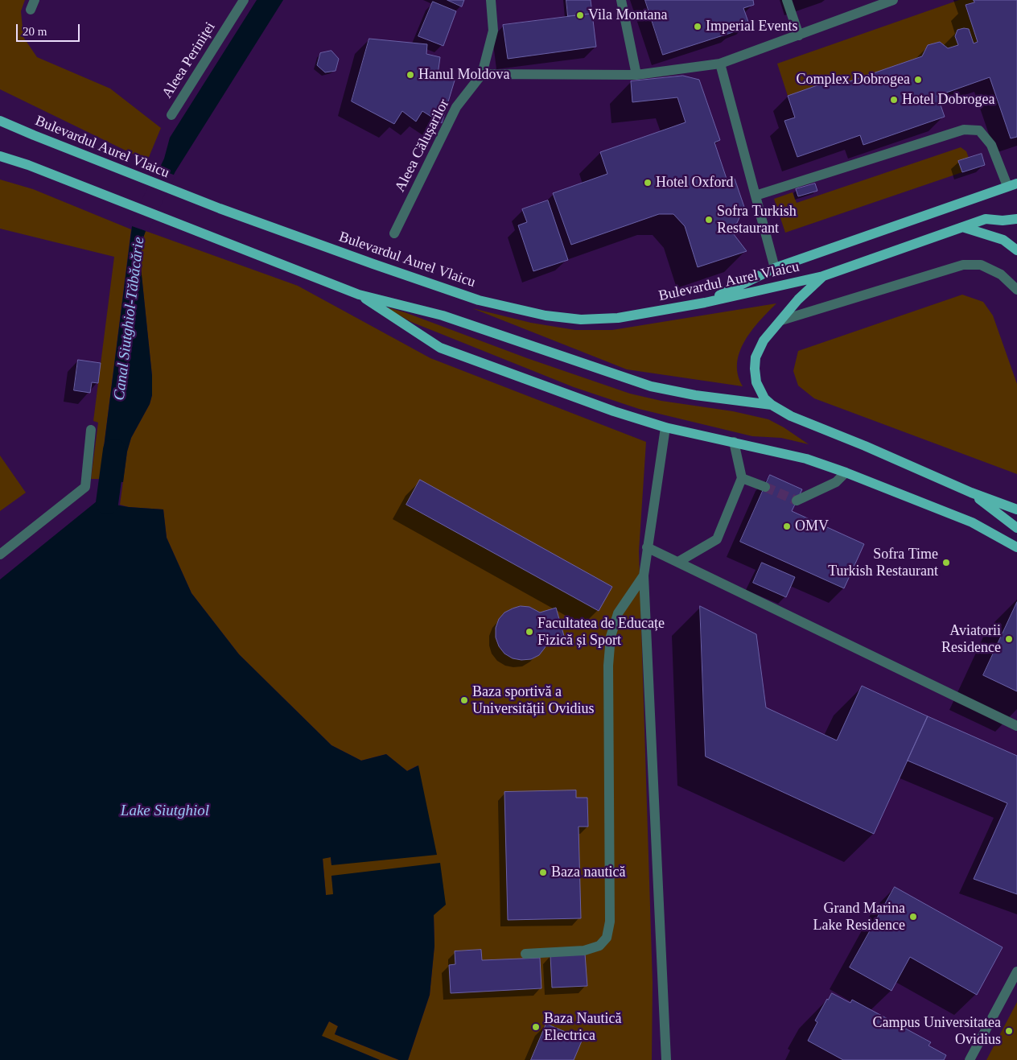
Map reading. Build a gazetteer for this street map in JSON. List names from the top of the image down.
{
  "streets": {
    "main road": ["Bulevardul Aurel Vlaicu"],
    "street": ["Aleea Periniței", "Aleea Călușarilor"]
  },
  "water": ["Canal Siutghiol-Tăbăcărie", "Lake Siutghiol"],
  "places": [
    "Vila Montana",
    "Imperial Events",
    "Hanul Moldova",
    "Complex Dobrogea",
    "Hotel Dobrogea",
    "Hotel Oxford",
    "Sofra Turkish Restaurant",
    "OMV",
    "Sofra Time Turkish Restaurant",
    "Facultatea de Educațe Fizică și Sport",
    "Aviatorii Residence",
    "Baza sportivă a Universității Ovidius",
    "Baza nautică",
    "Grand Marina Lake Residence",
    "Baza Nautică Electrica",
    "Campus Universitatea Ovidius"
  ],
  "scale_bar": "20 m"
}
